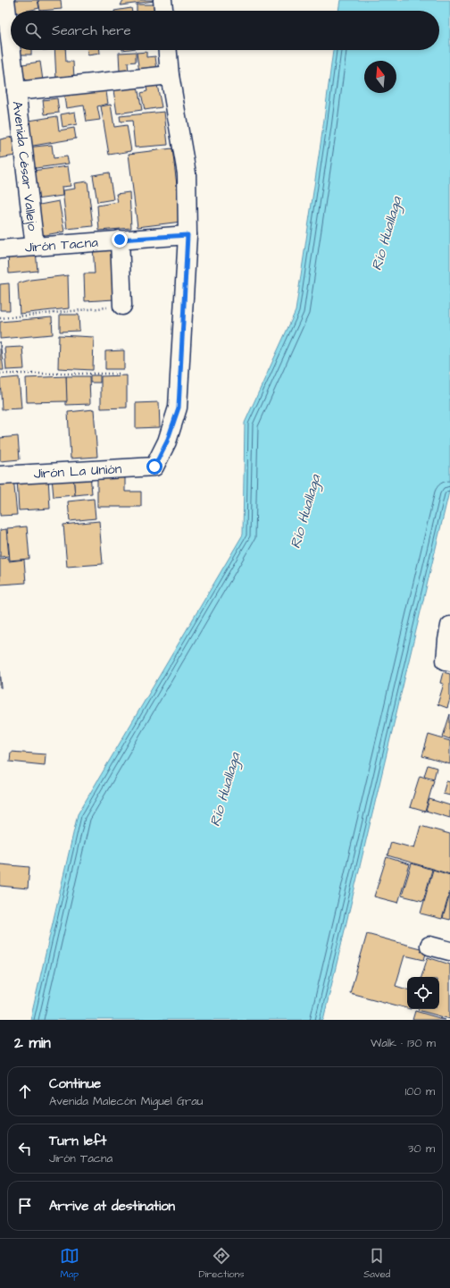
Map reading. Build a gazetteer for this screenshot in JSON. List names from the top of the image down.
{
  "streets": {
    "street": ["Avenida César Vallejo", "Jirón Tacna", "Jirón La Unión"]
  },
  "crossings": [
    ["Avenida César Vallejo", "Jirón Tacna"],
    ["Jirón Tacna", "Jirón La Unión"]
  ],
  "water": ["Río Huallaga"],
  "north": "top",
  "page": {
    "search": "Search here",
    "heading": ["2 min", "Walk · 130 m"],
    "list": [
      ["Continue", "Avenida Malecón Miguel Grau", "100 m"],
      ["Turn left", "Jirón Tacna", "30 m"],
      "Arrive at destination"
    ],
    "nav": ["Map", "Directions", "Saved"]
  }
}
